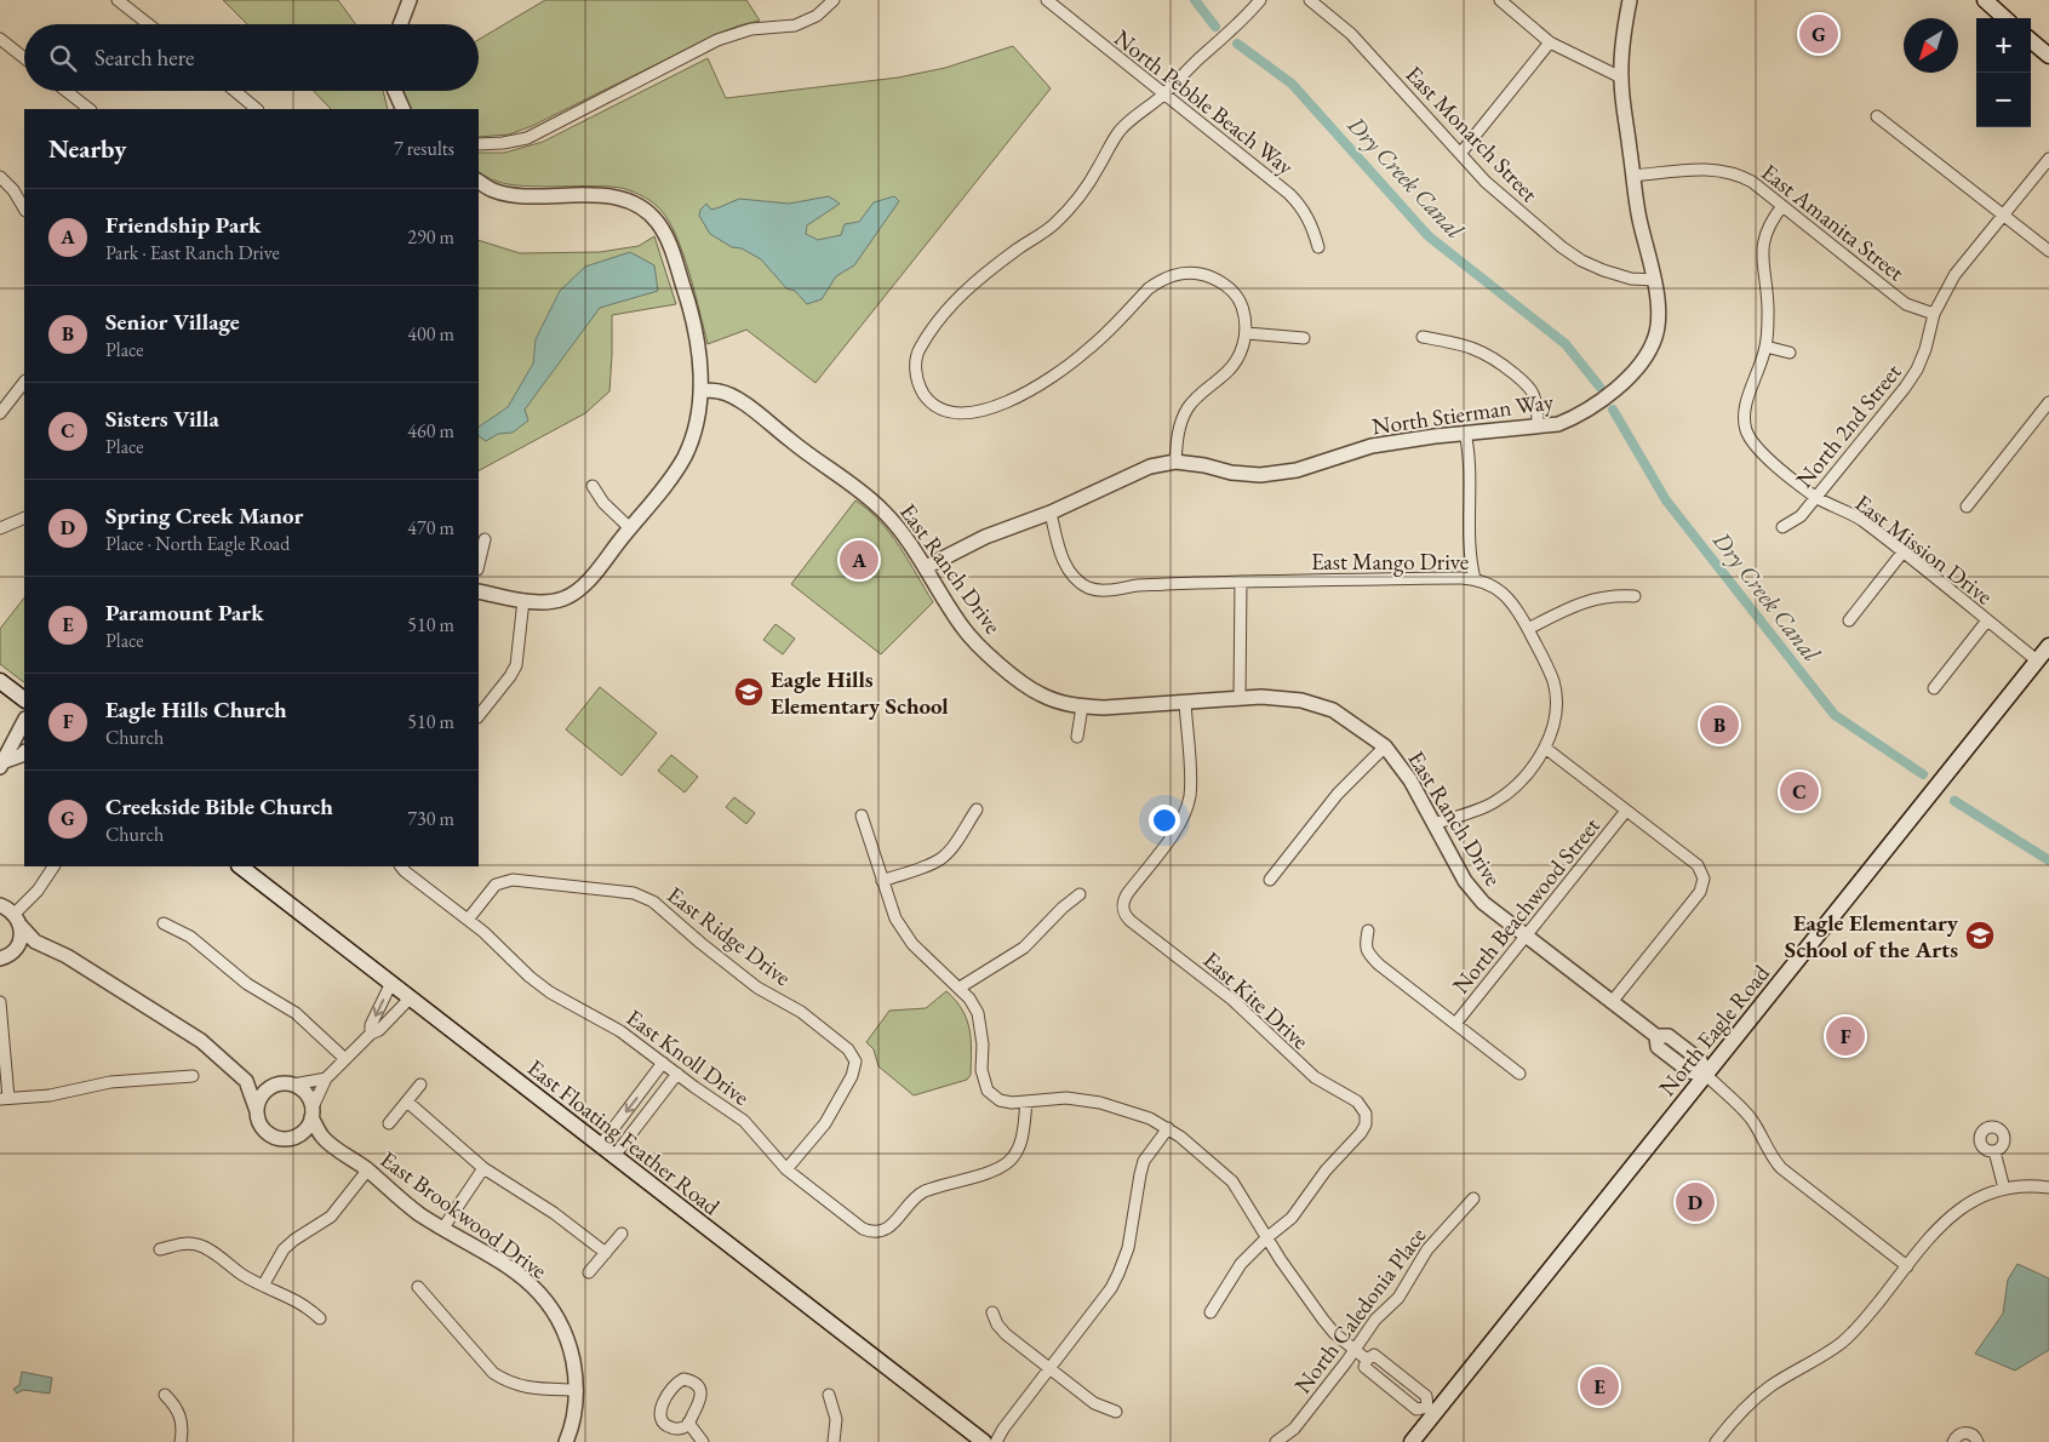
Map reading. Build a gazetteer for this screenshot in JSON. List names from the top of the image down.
{
  "streets": {
    "main road": ["North Eagle Road", "East Floating Feather Road"],
    "street": [
      "North Pebble Beach Way",
      "East Monarch Street",
      "East Amanita Street",
      "North Stierman Way",
      "North 2nd Street",
      "East Mission Drive",
      "East Mango Drive",
      "East Ranch Drive",
      "North Beachwood Street",
      "East Ridge Drive",
      "East Kite Drive",
      "East Knoll Drive",
      "East Brookwood Drive",
      "North Caledonia Place"
    ]
  },
  "crossings": [
    ["East Monarch Street", "North Stierman Way"],
    ["East Amanita Street", "North Stierman Way"],
    ["East Amanita Street", "North 2nd Street"],
    ["East Amanita Street", "East Mission Drive"],
    ["North Stierman Way", "East Mango Drive"],
    ["North Stierman Way", "East Ranch Drive"],
    ["North 2nd Street", "East Mission Drive"],
    ["East Mission Drive", "North Eagle Road"],
    ["East Mango Drive", "East Ranch Drive"],
    ["East Ranch Drive", "North Beachwood Street"],
    ["East Ranch Drive", "East Kite Drive"],
    ["East Ranch Drive", "North Eagle Road"],
    ["East Ridge Drive", "East Knoll Drive"]
  ],
  "water": ["Dry Creek Canal"],
  "places": {
    "school or university": ["Eagle Hills Elementary School", "Eagle Elementary School of the Arts"]
  },
  "north": "bottom left",
  "page": {
    "pins": [
      "G",
      "A",
      "B",
      "C",
      "F",
      "D",
      "E"
    ],
    "map_buttons": ["+", "−"],
    "search": "Search here",
    "heading": ["Nearby", "7 results"],
    "list": [
      {
        "mark": "A",
        "name": "Friendship Park",
        "note": "Park · East Ranch Drive",
        "value": "290 m"
      },
      {
        "mark": "B",
        "name": "Senior Village",
        "note": "Place",
        "value": "400 m"
      },
      {
        "mark": "C",
        "name": "Sisters Villa",
        "note": "Place",
        "value": "460 m"
      },
      {
        "mark": "D",
        "name": "Spring Creek Manor",
        "note": "Place · North Eagle Road",
        "value": "470 m"
      },
      {
        "mark": "E",
        "name": "Paramount Park",
        "note": "Place",
        "value": "510 m"
      },
      {
        "mark": "F",
        "name": "Eagle Hills Church",
        "note": "Church",
        "value": "510 m"
      },
      {
        "mark": "G",
        "name": "Creekside Bible Church",
        "note": "Church",
        "value": "730 m"
      }
    ]
  }
}
